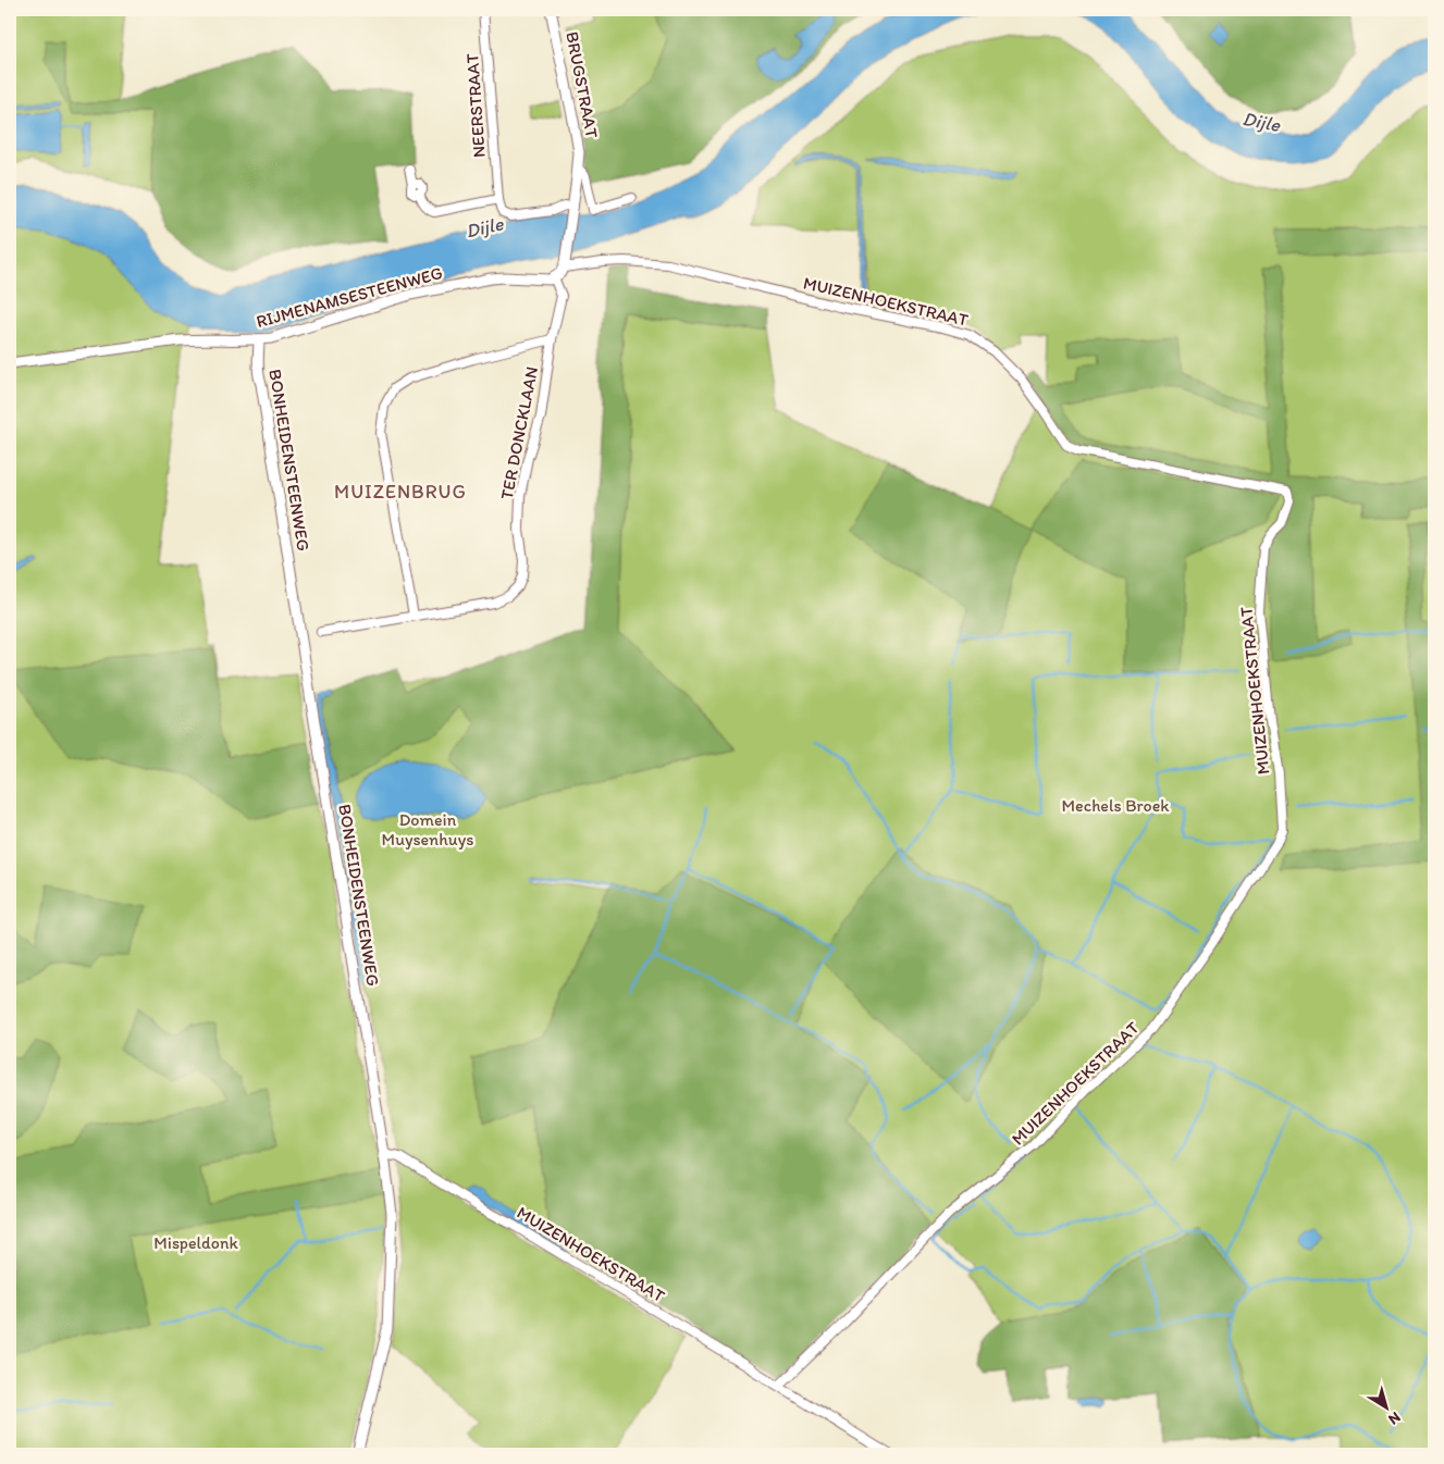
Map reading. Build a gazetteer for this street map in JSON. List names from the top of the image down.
{
  "streets": {
    "street": [
      "BRUGSTRAAT",
      "NEERSTRAAT",
      "RIJMENAMSESTEENWEG",
      "MUIZENHOEKSTRAAT",
      "TER DONCKLAAN",
      "BONHEIDENSTEENWEG"
    ]
  },
  "crossings": [
    ["BRUGSTRAAT", "MUIZENHOEKSTRAAT"],
    ["RIJMENAMSESTEENWEG", "TER DONCKLAAN"],
    ["RIJMENAMSESTEENWEG", "BONHEIDENSTEENWEG"],
    ["MUIZENHOEKSTRAAT", "BONHEIDENSTEENWEG"]
  ],
  "districts": ["MUIZENBRUG"],
  "water": ["Dijle"],
  "parks": ["Mechels Broek", "Domein Muysenhuys", "Mispeldonk"],
  "north": "bottom right"
}
